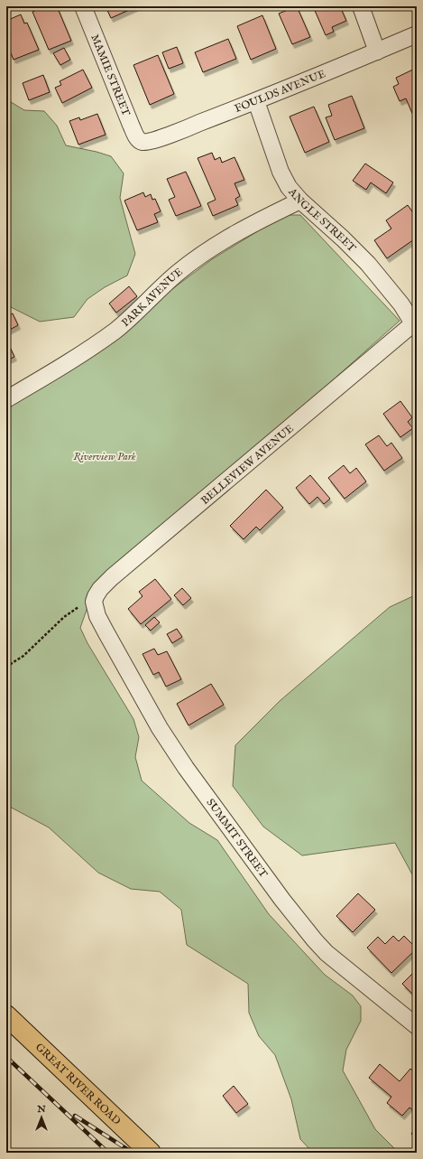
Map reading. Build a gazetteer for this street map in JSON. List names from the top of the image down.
{
  "streets": {
    "main road": ["GREAT RIVER ROAD"],
    "street": [
      "MAMIE STREET",
      "FOULDS AVENUE",
      "ANGLE STREET",
      "PARK AVENUE",
      "BELLEVIEW AVENUE",
      "SUMMIT STREET"
    ]
  },
  "crossings": [
    ["MAMIE STREET", "FOULDS AVENUE"],
    ["FOULDS AVENUE", "ANGLE STREET"],
    ["ANGLE STREET", "PARK AVENUE"],
    ["ANGLE STREET", "BELLEVIEW AVENUE"],
    ["BELLEVIEW AVENUE", "SUMMIT STREET"]
  ],
  "parks": ["Riverview Park"],
  "north": "top"
}
